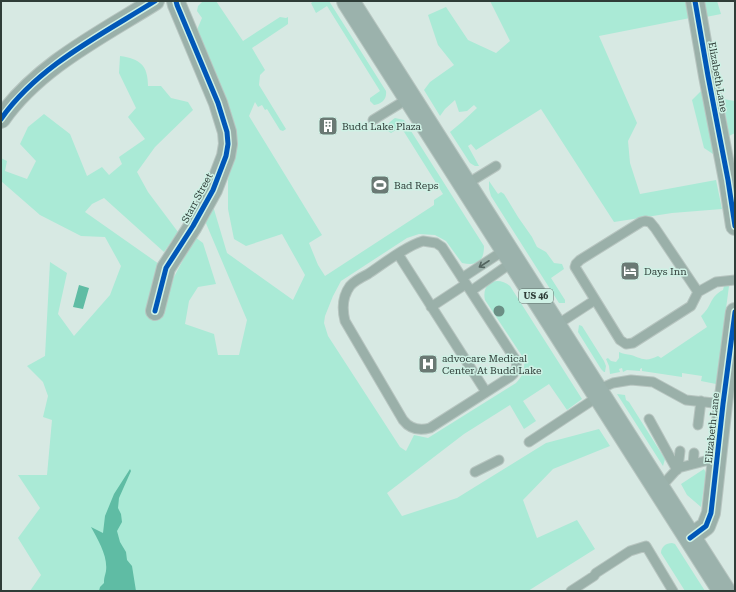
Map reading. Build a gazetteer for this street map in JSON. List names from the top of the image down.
{
  "streets": {
    "main road": ["US 46"],
    "street": ["Elizabeth Lane", "Starr Street"]
  },
  "crossings": [
    ["Elizabeth Lane", "US 46"]
  ],
  "places": {
    "building": ["Budd Lake Plaza"],
    "sports": ["Bad Reps"],
    "hotel": ["Days Inn"],
    "hospital": ["advocare Medical Center At Budd Lake"]
  }
}
